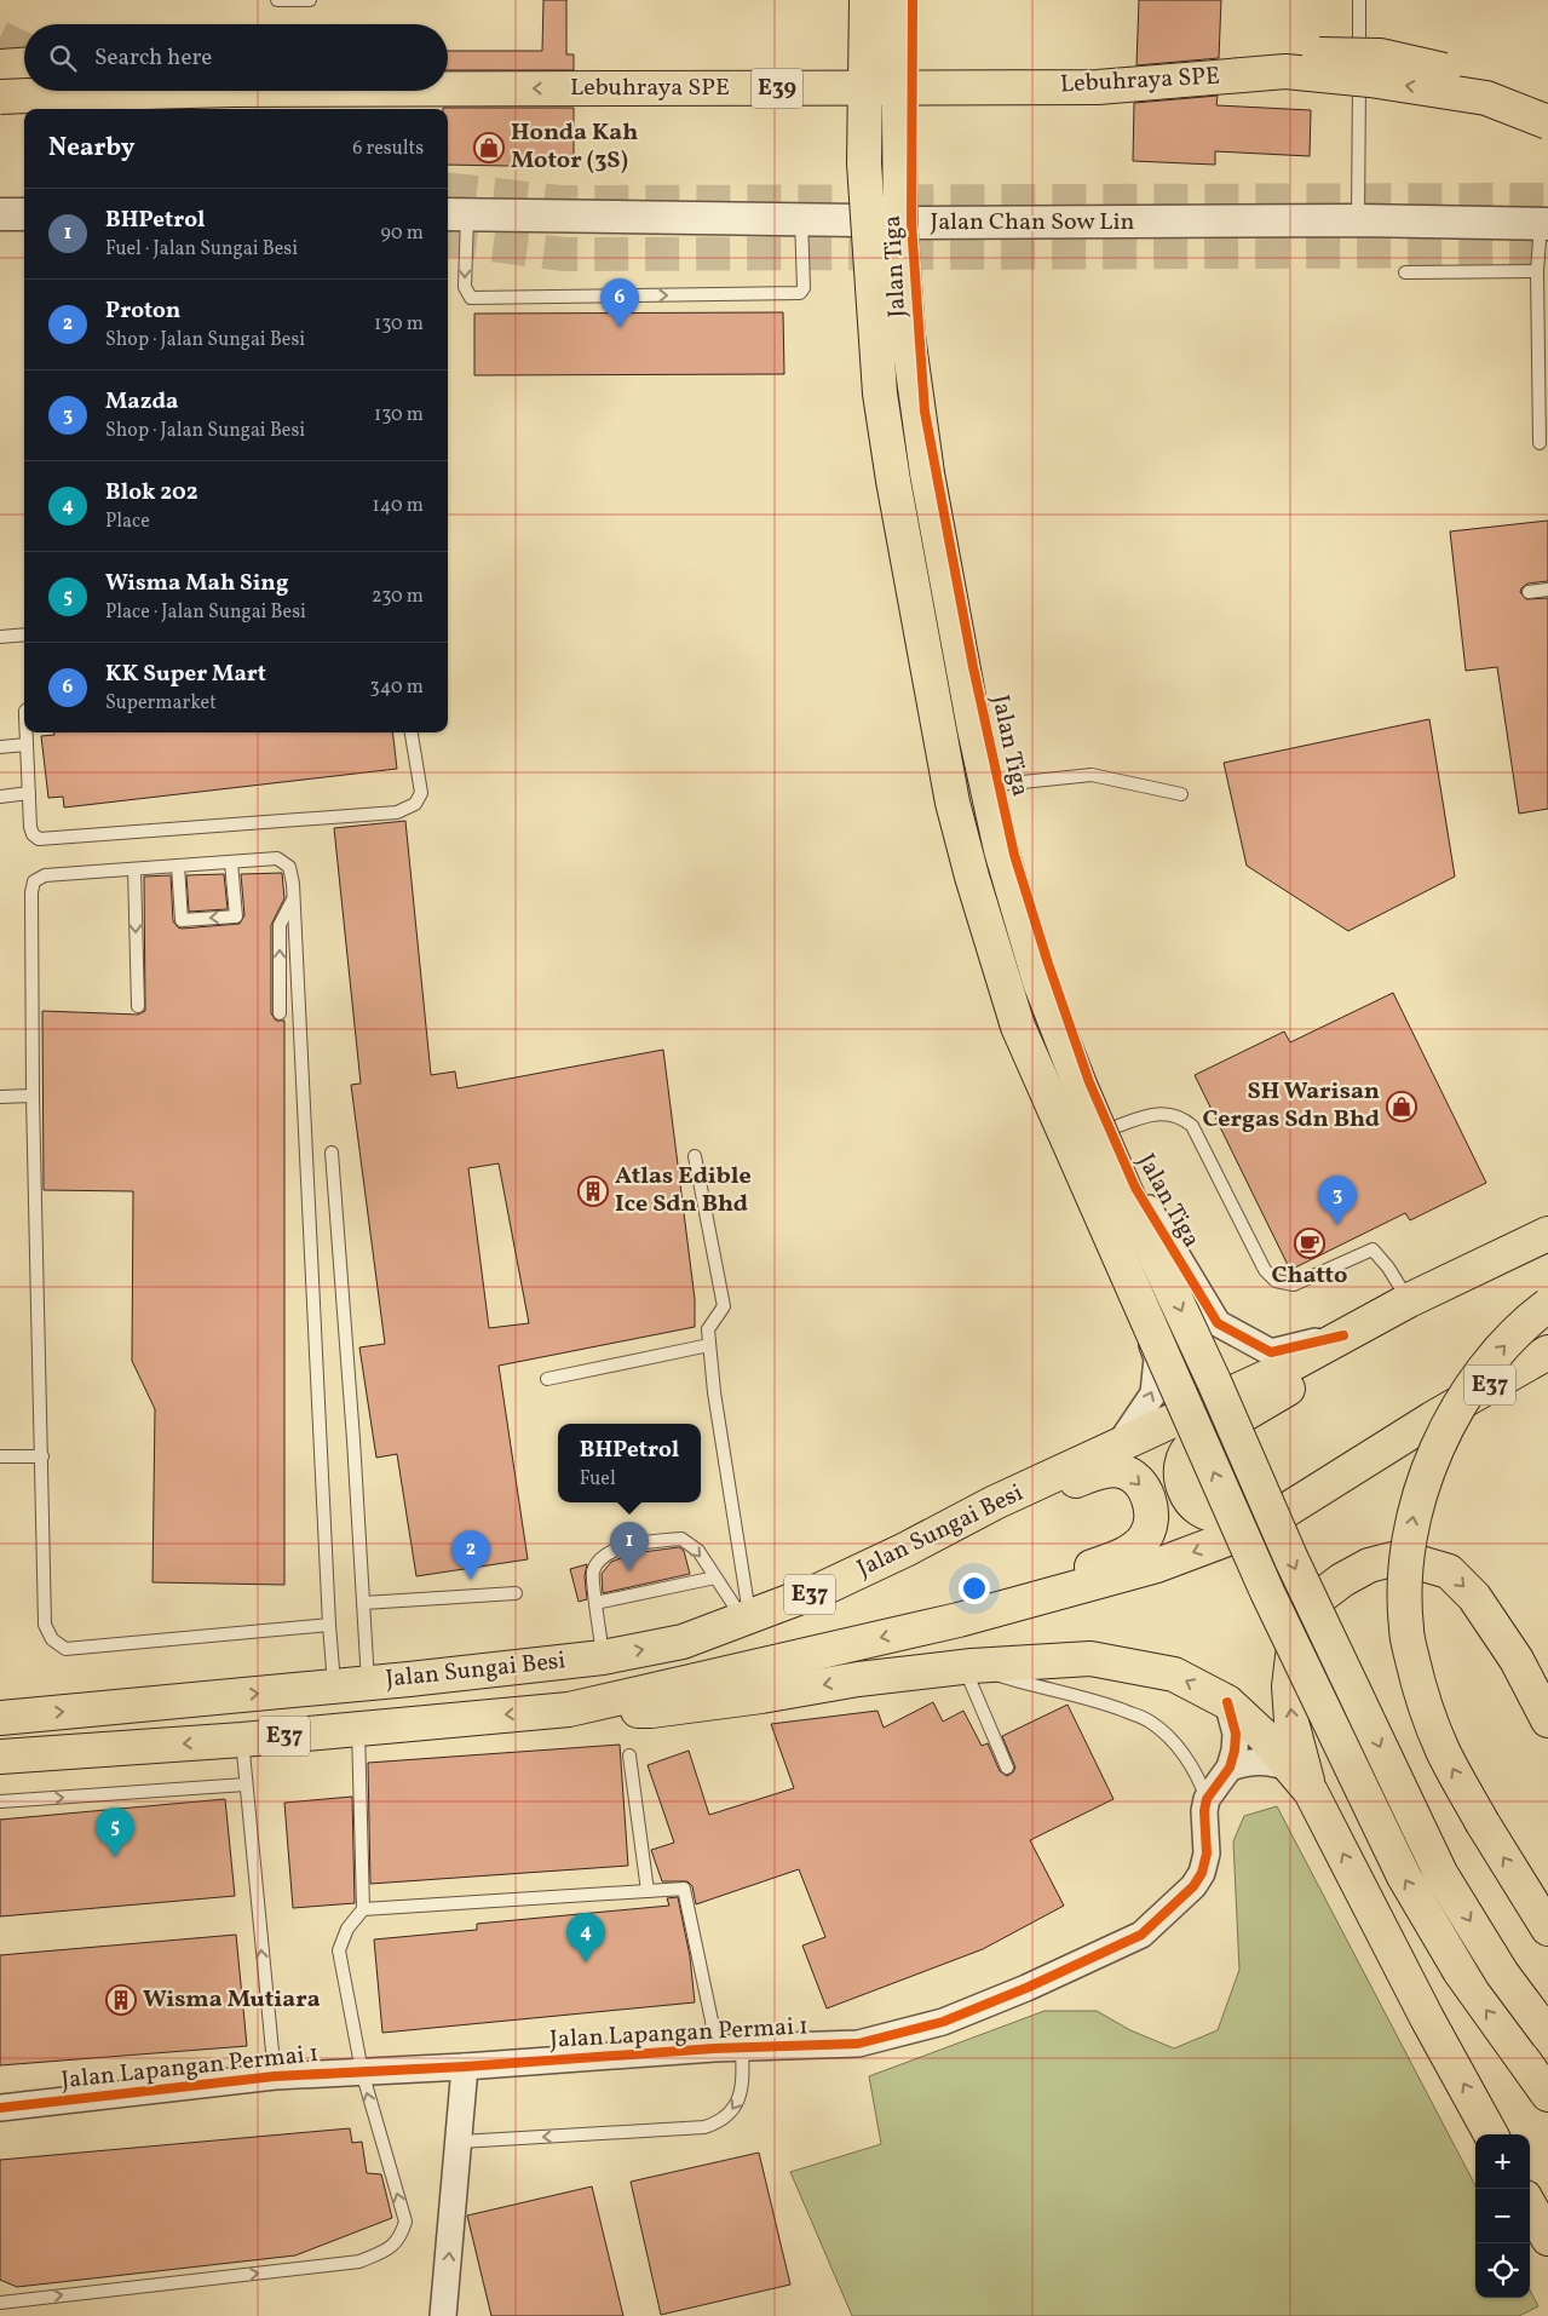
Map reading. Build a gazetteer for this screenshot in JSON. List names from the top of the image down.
{
  "streets": {
    "main road": [
      "Lebuhraya SPE",
      "E39",
      "E37",
      "Jalan Sungai Besi"
    ],
    "street": ["Jalan Chan Sow Lin", "Jalan Tiga", "Jalan Lapangan Permai 1"]
  },
  "crossings": [
    ["Jalan Chan Sow Lin", "Jalan Tiga"],
    ["Jalan Tiga", "Jalan Sungai Besi"]
  ],
  "places": {
    "shop": ["Honda Kah Motor (3S)", "SH Warisan Cergas Sdn Bhd"],
    "building": ["Atlas Edible Ice Sdn Bhd", "Wisma Mutiara"],
    "cafe": ["Chatto"]
  },
  "page": {
    "search": "Search here",
    "heading": ["Nearby", "6 results"],
    "list": [
      {
        "mark": "1",
        "name": "BHPetrol",
        "note": "Fuel · Jalan Sungai Besi",
        "value": "90 m"
      },
      {
        "mark": "2",
        "name": "Proton",
        "note": "Shop · Jalan Sungai Besi",
        "value": "130 m"
      },
      {
        "mark": "3",
        "name": "Mazda",
        "note": "Shop · Jalan Sungai Besi",
        "value": "130 m"
      },
      {
        "mark": "4",
        "name": "Blok 202",
        "note": "Place",
        "value": "140 m"
      },
      {
        "mark": "5",
        "name": "Wisma Mah Sing",
        "note": "Place · Jalan Sungai Besi",
        "value": "230 m"
      },
      {
        "mark": "6",
        "name": "KK Super Mart",
        "note": "Supermarket",
        "value": "340 m"
      }
    ],
    "pins": [
      "6",
      "3",
      "1",
      "2",
      "5",
      "4"
    ],
    "popup": ["BHPetrol", "Fuel"],
    "map_buttons": ["+", "−"]
  }
}
